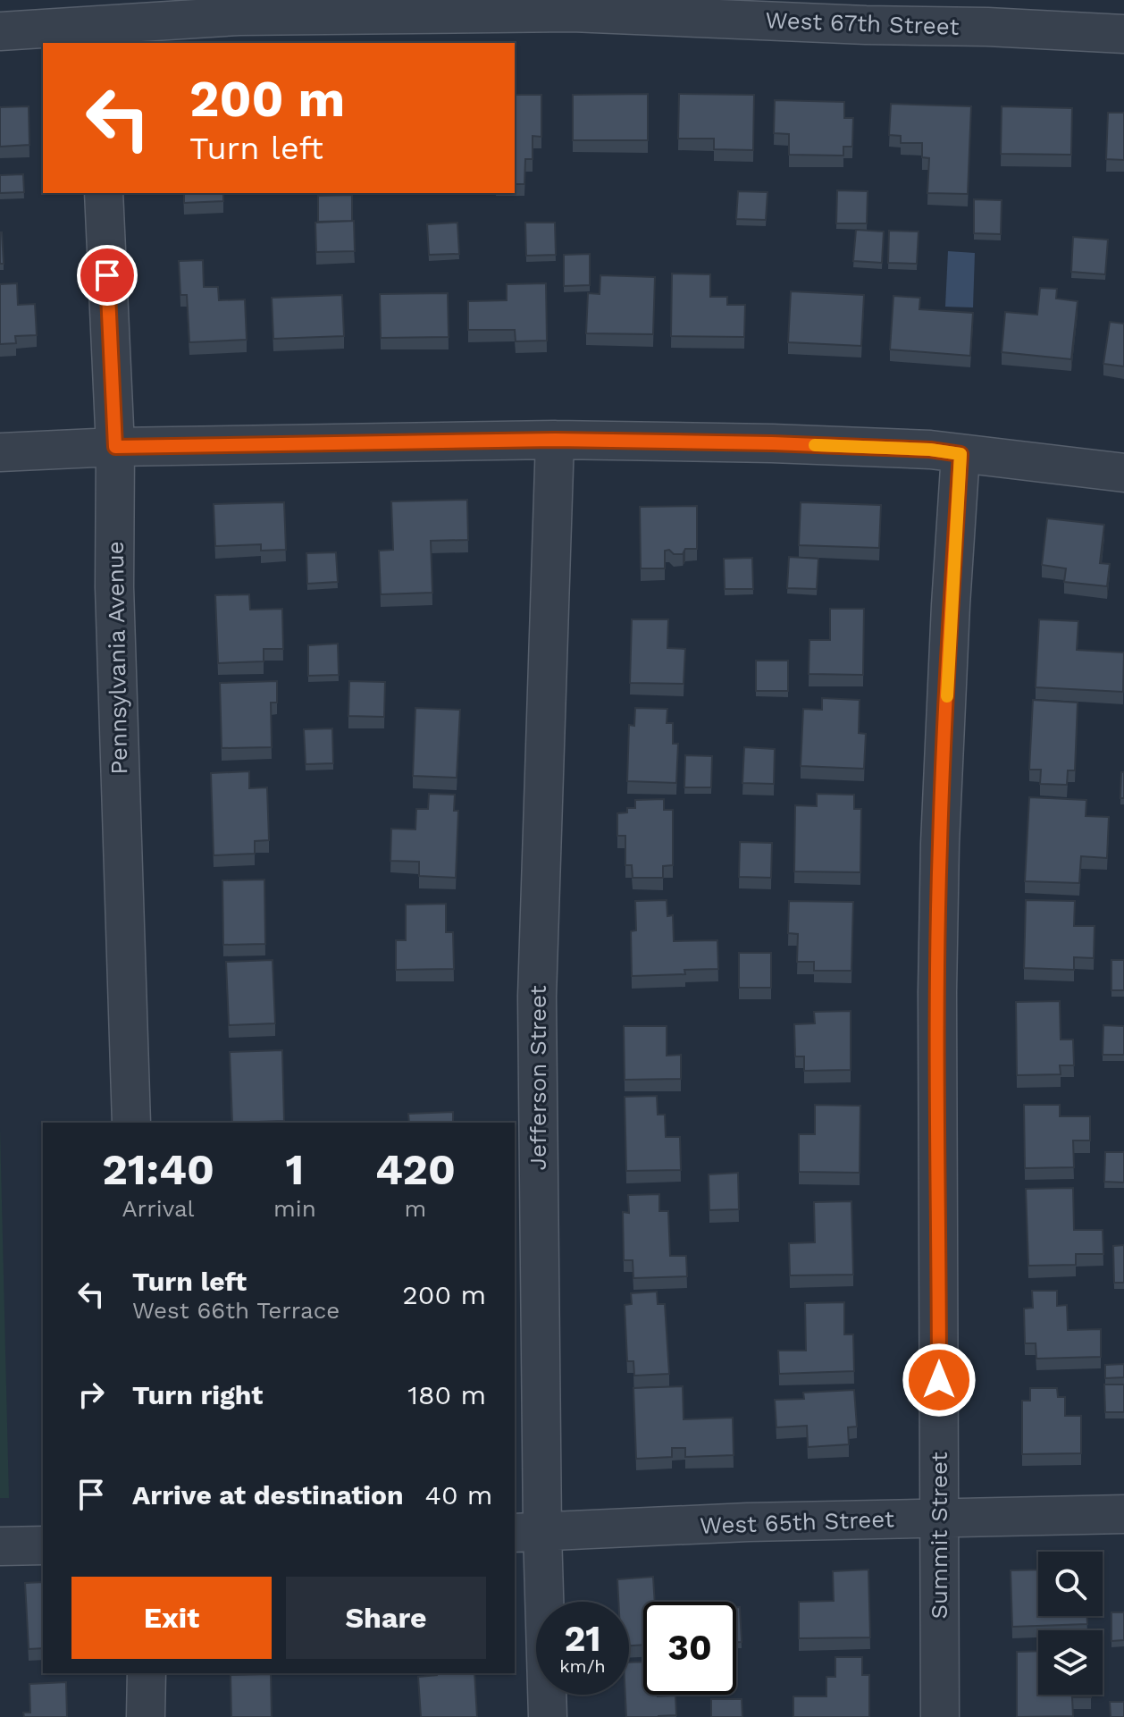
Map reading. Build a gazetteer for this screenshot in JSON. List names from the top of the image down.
{
  "streets": {
    "street": [
      "West 67th Street",
      "Pennsylvania Avenue",
      "Jefferson Street",
      "West 65th Street",
      "Summit Street"
    ]
  },
  "crossings": [
    ["Jefferson Street", "West 65th Street"],
    ["West 65th Street", "Summit Street"]
  ],
  "page": {
    "turn": ["200 m", "Turn left"],
    "eta": [
      "21:40",
      "Arrival",
      "1",
      "min",
      "420",
      "m"
    ],
    "list": [
      {
        "name": "Turn left",
        "note": "West 66th Terrace",
        "value": "200 m"
      },
      {
        "name": "Turn right",
        "value": "180 m"
      },
      {
        "name": "Arrive at destination",
        "value": "40 m"
      }
    ],
    "buttons": ["Exit", "Share"],
    "speed": "21 km/h",
    "limit": "30"
  }
}
